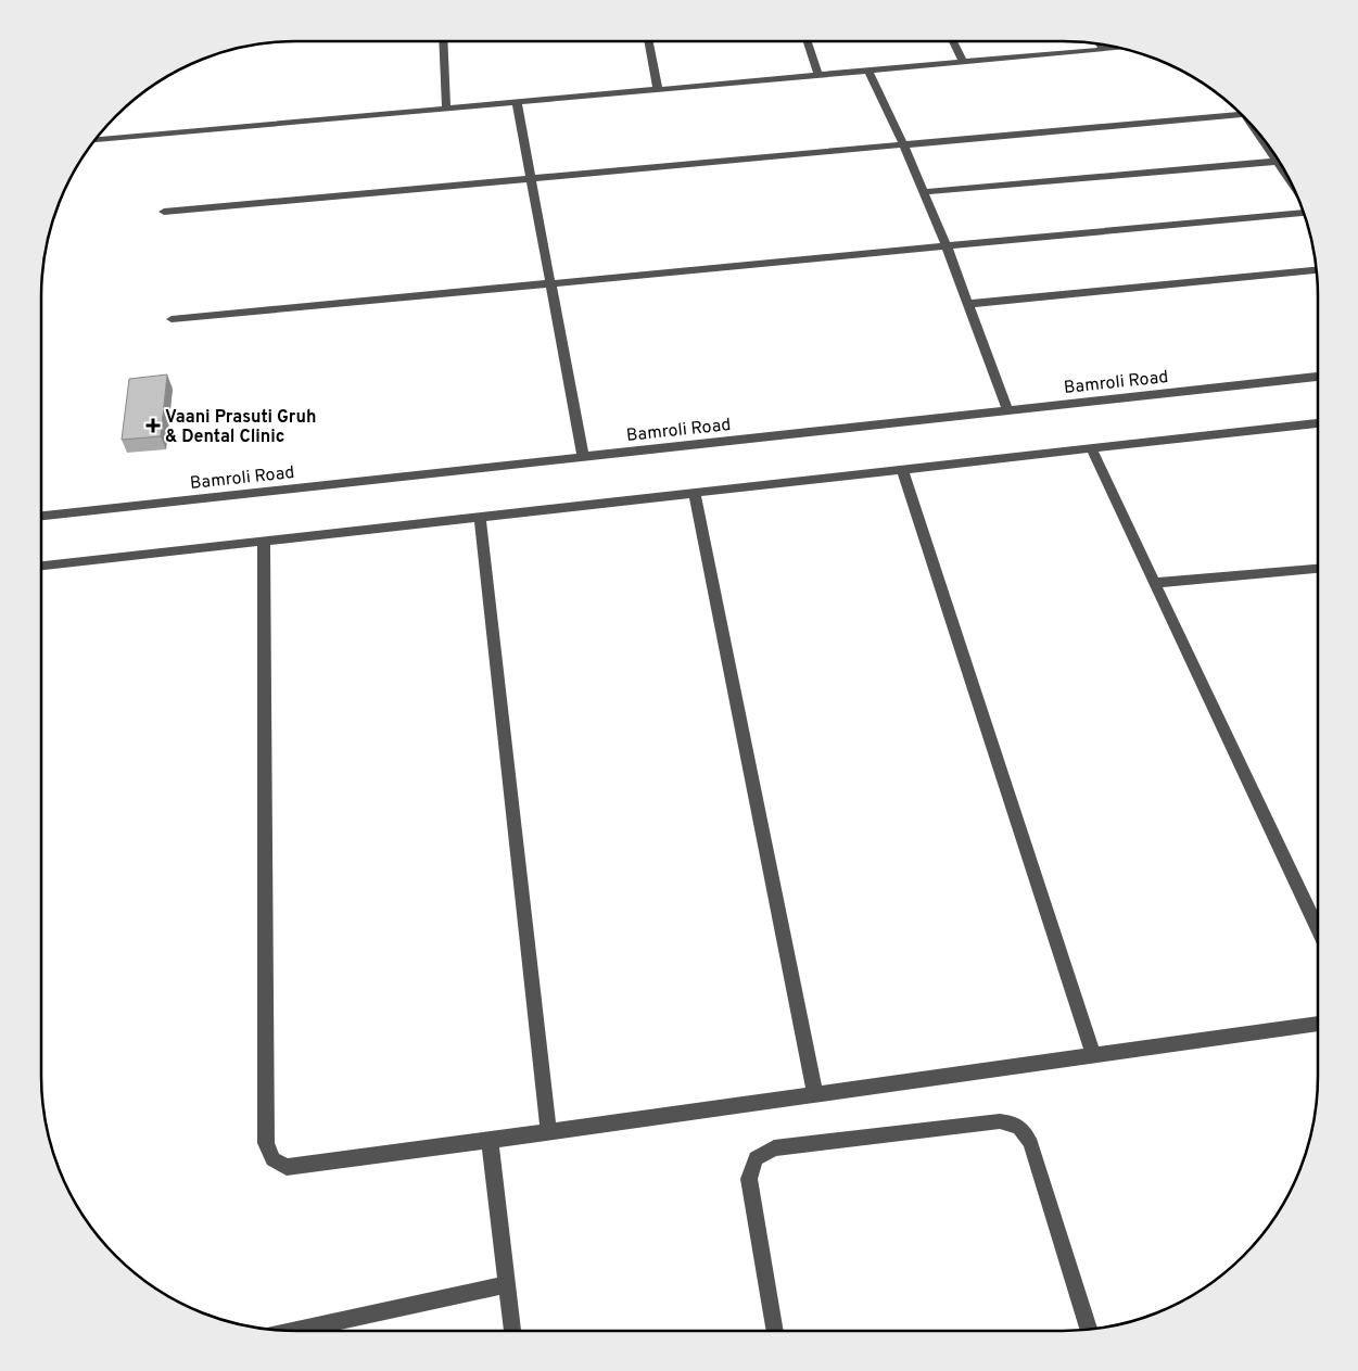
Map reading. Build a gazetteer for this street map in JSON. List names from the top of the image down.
{
  "streets": {
    "street": ["Bamroli Road"]
  },
  "places": {
    "health": ["Vaani Prasuti Gruh & Dental Clinic"]
  }
}
